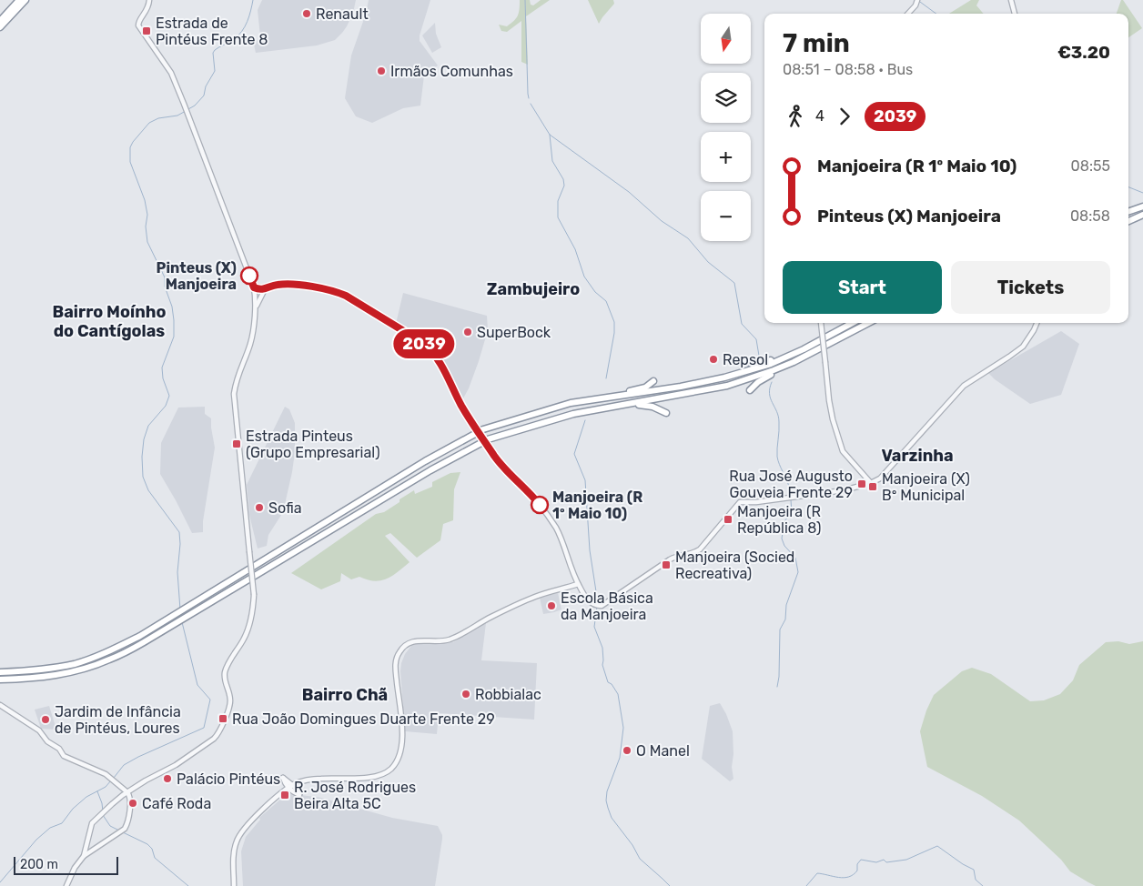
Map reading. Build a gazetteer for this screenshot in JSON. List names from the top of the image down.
{
  "districts": [
    "Zambujeiro",
    "Bairro Moínho do Cantígolas",
    "Varzinha",
    "Bairro Chã"
  ],
  "places": {
    "other": [
      "Renault",
      "Irmãos Comunhas",
      "Pinteus (X) Manjoeira",
      "SuperBock",
      "Repsol",
      "Manjoeira (R 1º Maio 10)",
      "Sofia",
      "Escola Básica da Manjoeira",
      "Robbialac",
      "Jardim de Infância de Pintéus, Loures",
      "O Manel",
      "Palácio Pintéus",
      "Café Roda"
    ],
    "transit": [
      "Estrada de Pintéus Frente 8",
      "Estrada Pinteus (Grupo Empresarial)",
      "Rua José Augusto Gouveia Frente 29",
      "Manjoeira (X) Bº Municipal",
      "Manjoeira (R República 8)",
      "Manjoeira (Socied Recreativa)",
      "Rua João Domingues Duarte Frente 29",
      "R. José Rodrigues Beira Alta 5C"
    ]
  },
  "lines": ["bus line 2039"],
  "scale_bar": "200 m",
  "north": "bottom",
  "page": {
    "on_map": "2039",
    "map_buttons": ["+", "−"],
    "heading": ["7 min", "08:51 – 08:58 · Bus", "€3.20"],
    "legs": ["4", "2039"],
    "list": [
      {
        "name": "Manjoeira (R 1º Maio 10)",
        "value": "08:55"
      },
      {
        "name": "Pinteus (X) Manjoeira",
        "value": "08:58"
      }
    ],
    "buttons": ["Start", "Tickets"],
    "scale": "200 m"
  }
}
